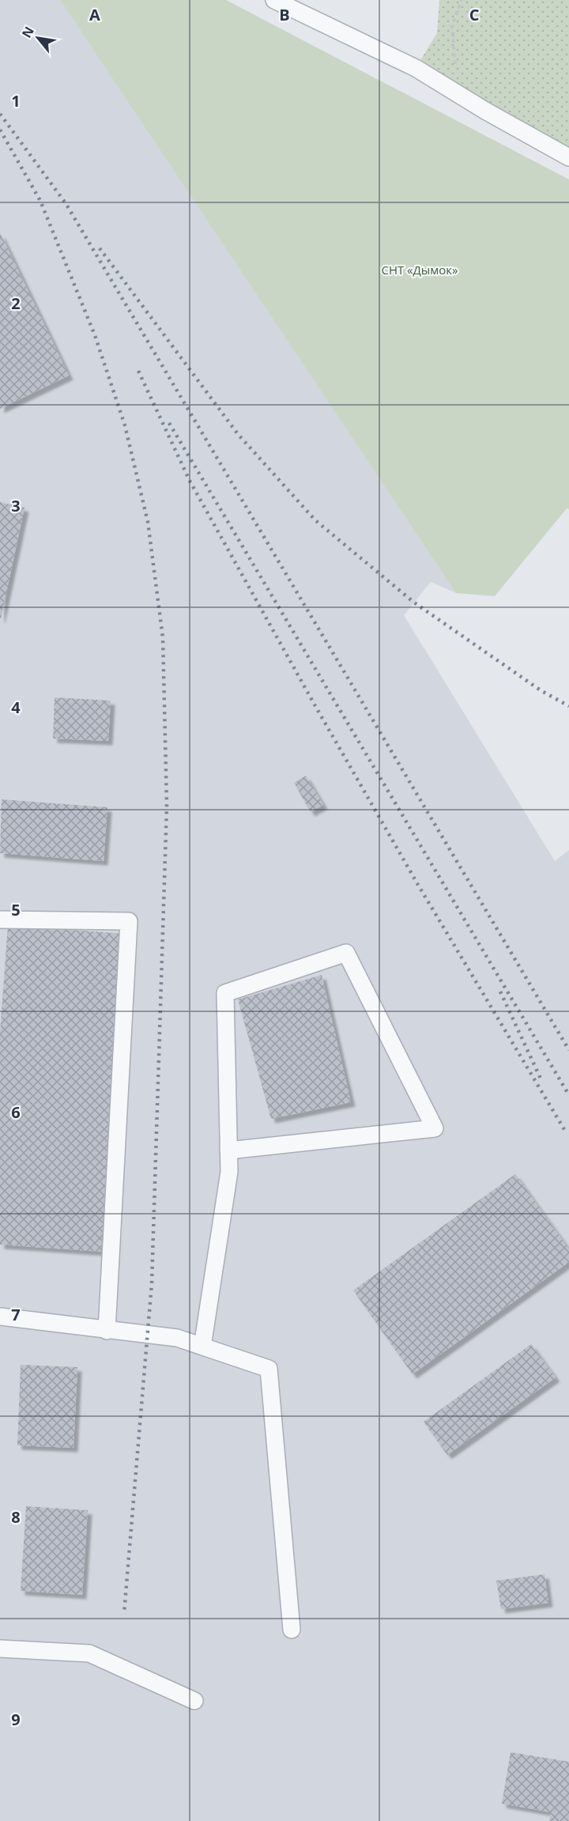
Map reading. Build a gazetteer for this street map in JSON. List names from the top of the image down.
{
  "parks": ["СНТ «Дымок»"],
  "north": "top left",
  "grid": {
    "columns": ["A", "B", "C"],
    "rows": [
      "1",
      "2",
      "3",
      "4",
      "5",
      "6",
      "7",
      "8",
      "9"
    ]
  }
}
